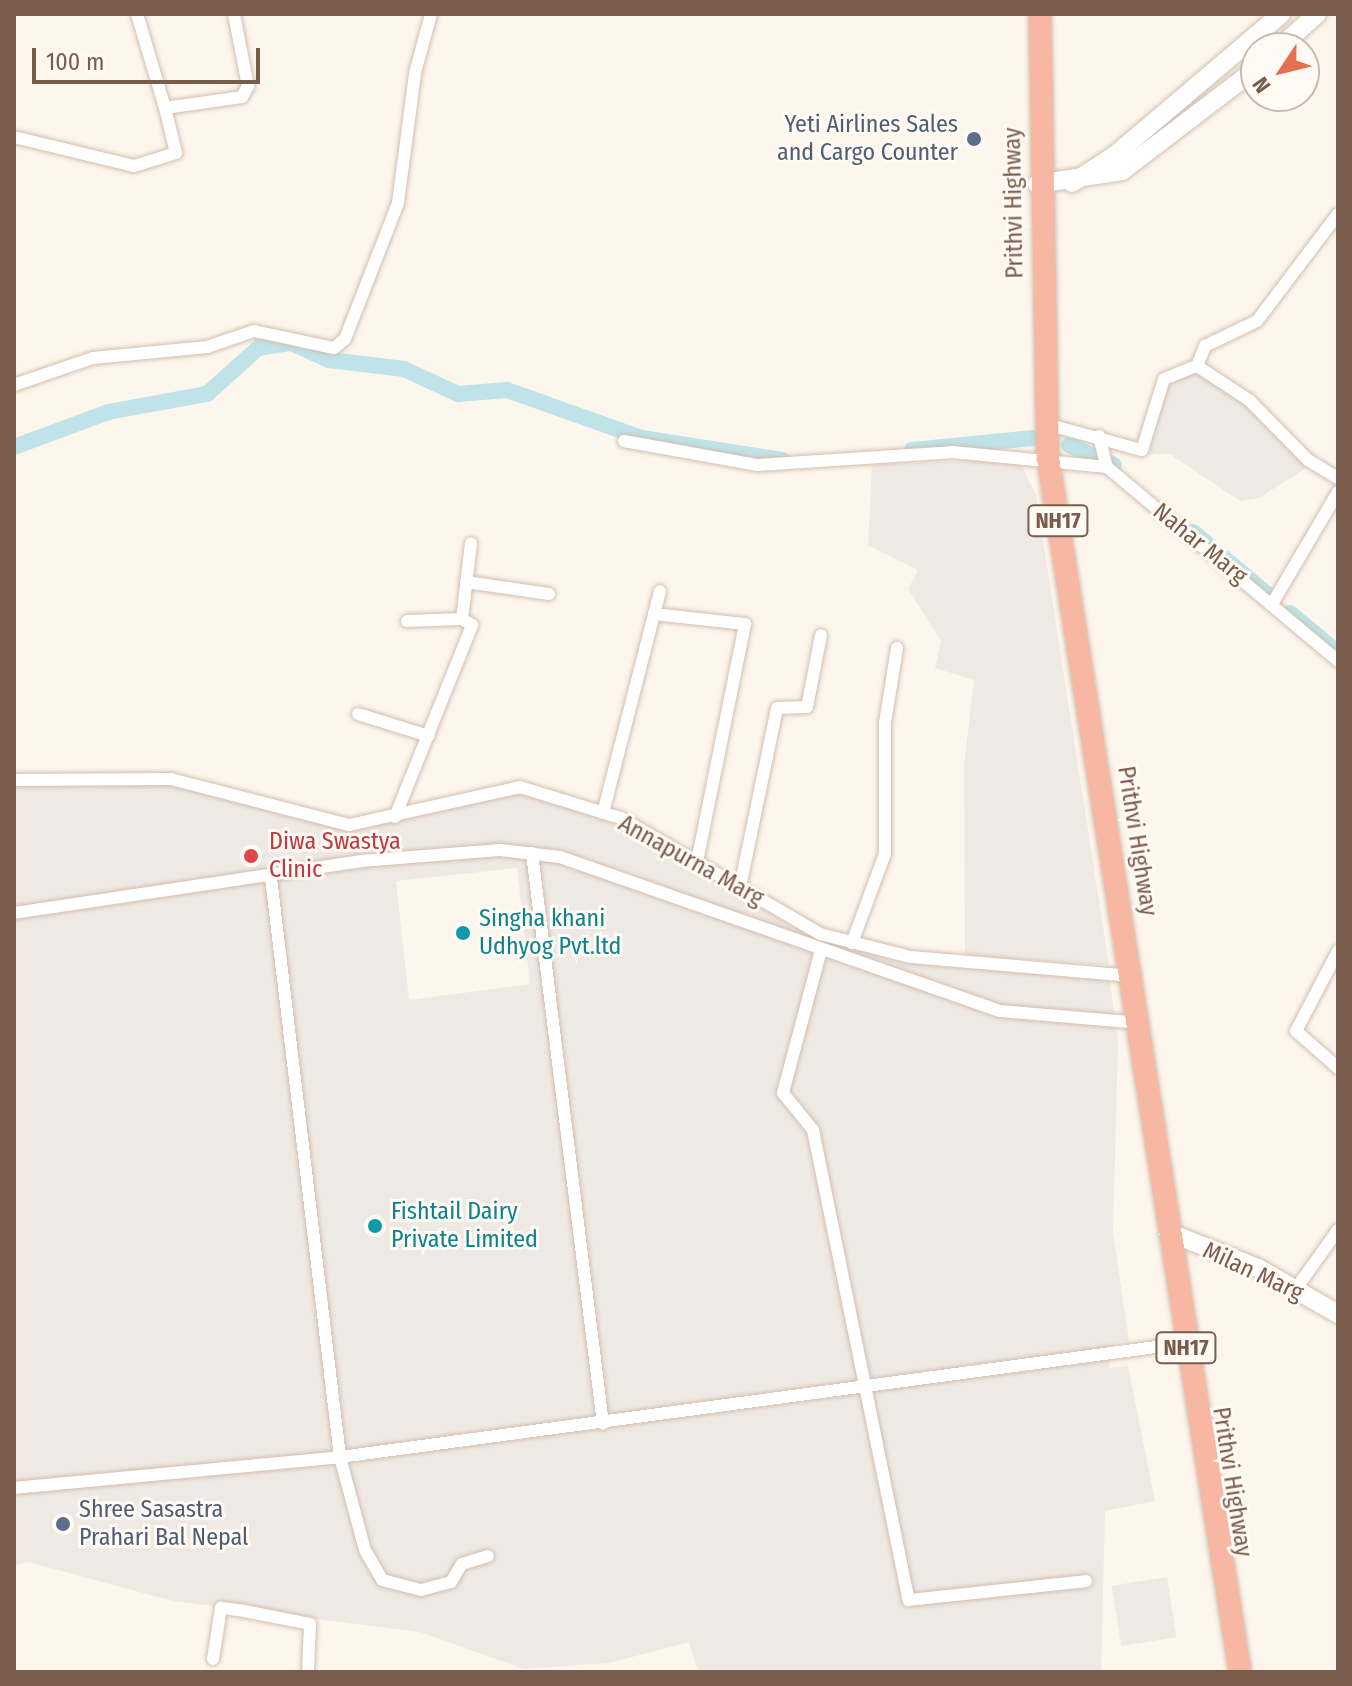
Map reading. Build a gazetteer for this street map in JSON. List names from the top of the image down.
{
  "streets": {
    "highway": ["Prithvi Highway", "NH17"],
    "street": ["Nahar Marg", "Annapurna Marg", "Milan Marg"]
  },
  "crossings": [
    ["Prithvi Highway", "Annapurna Marg"],
    ["Prithvi Highway", "Milan Marg"]
  ],
  "places": [
    "Yeti Airlines Sales and Cargo Counter",
    "Diwa Swastya Clinic",
    "Singha khani Udhyog Pvt.ltd",
    "Fishtail Dairy Private Limited",
    "Shree Sasastra Prahari Bal Nepal"
  ],
  "scale_bar": "100 m",
  "north": "bottom left"
}
